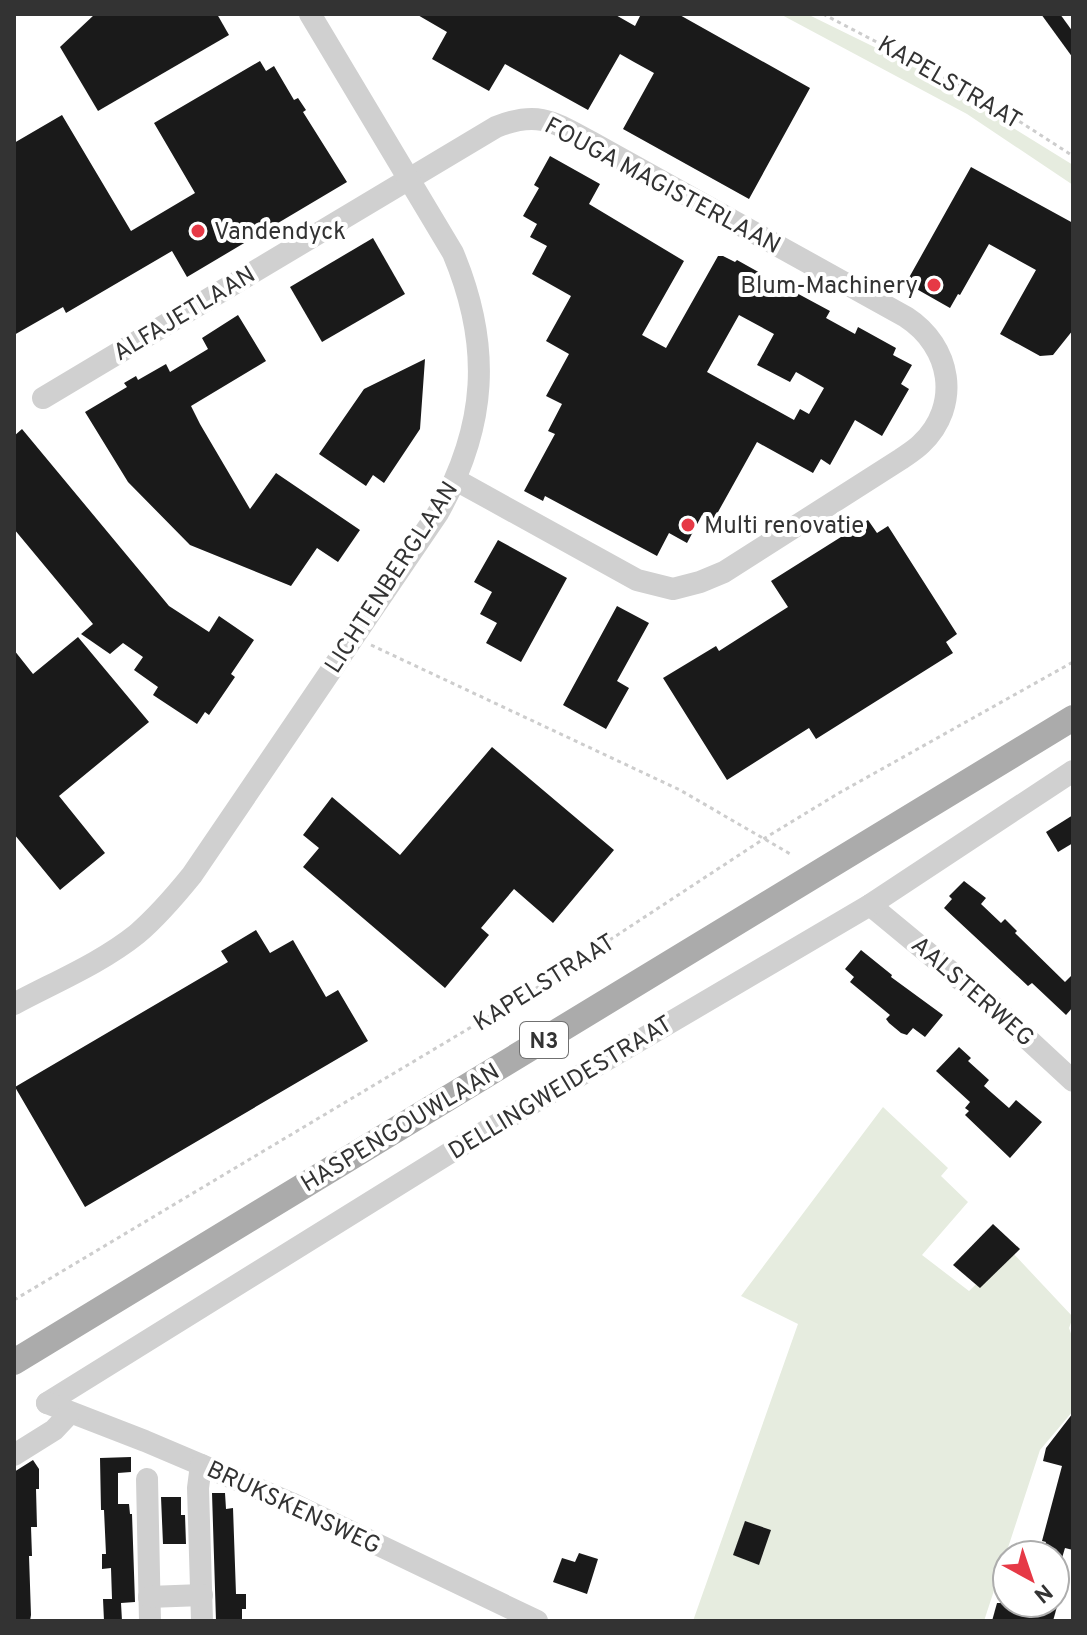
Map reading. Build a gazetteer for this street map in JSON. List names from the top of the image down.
{
  "streets": {
    "main road": ["N3", "HASPENGOUWLAAN"],
    "street": [
      "FOUGA MAGISTERLAAN",
      "ALFAJETLAAN",
      "LICHTENBERGLAAN",
      "AALSTERWEG",
      "DELLINGWEIDESTRAAT",
      "BRUKSKENSWEG"
    ],
    "path": ["KAPELSTRAAT"]
  },
  "crossings": [
    ["FOUGA MAGISTERLAAN", "ALFAJETLAAN"],
    ["FOUGA MAGISTERLAAN", "LICHTENBERGLAAN"],
    ["ALFAJETLAAN", "LICHTENBERGLAAN"],
    ["AALSTERWEG", "DELLINGWEIDESTRAAT"],
    ["DELLINGWEIDESTRAAT", "BRUKSKENSWEG"]
  ],
  "places": ["Vandendyck", "Blum-Machinery", "Multi renovatie"],
  "north": "bottom right"
}
